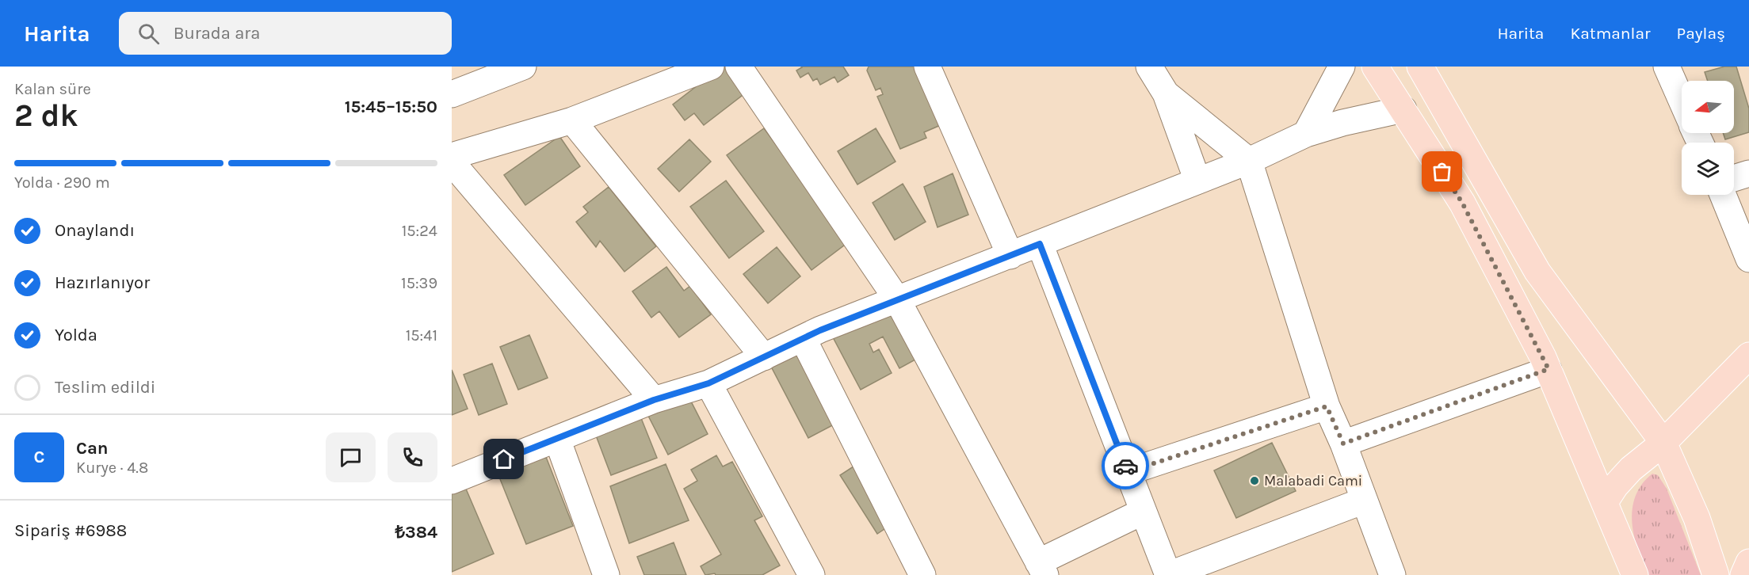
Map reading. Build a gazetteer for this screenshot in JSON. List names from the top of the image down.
{
  "places": ["Malabadi Cami"],
  "north": "left",
  "page": {
    "header": "Harita",
    "search": "Burada ara",
    "nav": ["Harita", "Katmanlar", "Paylaş"],
    "heading": ["2 dk", "Kalan süre", "15:45–15:50"],
    "panel": [
      "Can",
      "Kurye · 4.8",
      "Sipariş #6988",
      "₺384"
    ],
    "bar": "Yolda · 290 m",
    "list": [
      ["Onaylandı", "15:24"],
      ["Hazırlanıyor", "15:39"],
      ["Yolda", "15:41"],
      "Teslim edildi"
    ],
    "round": "C"
  }
}
